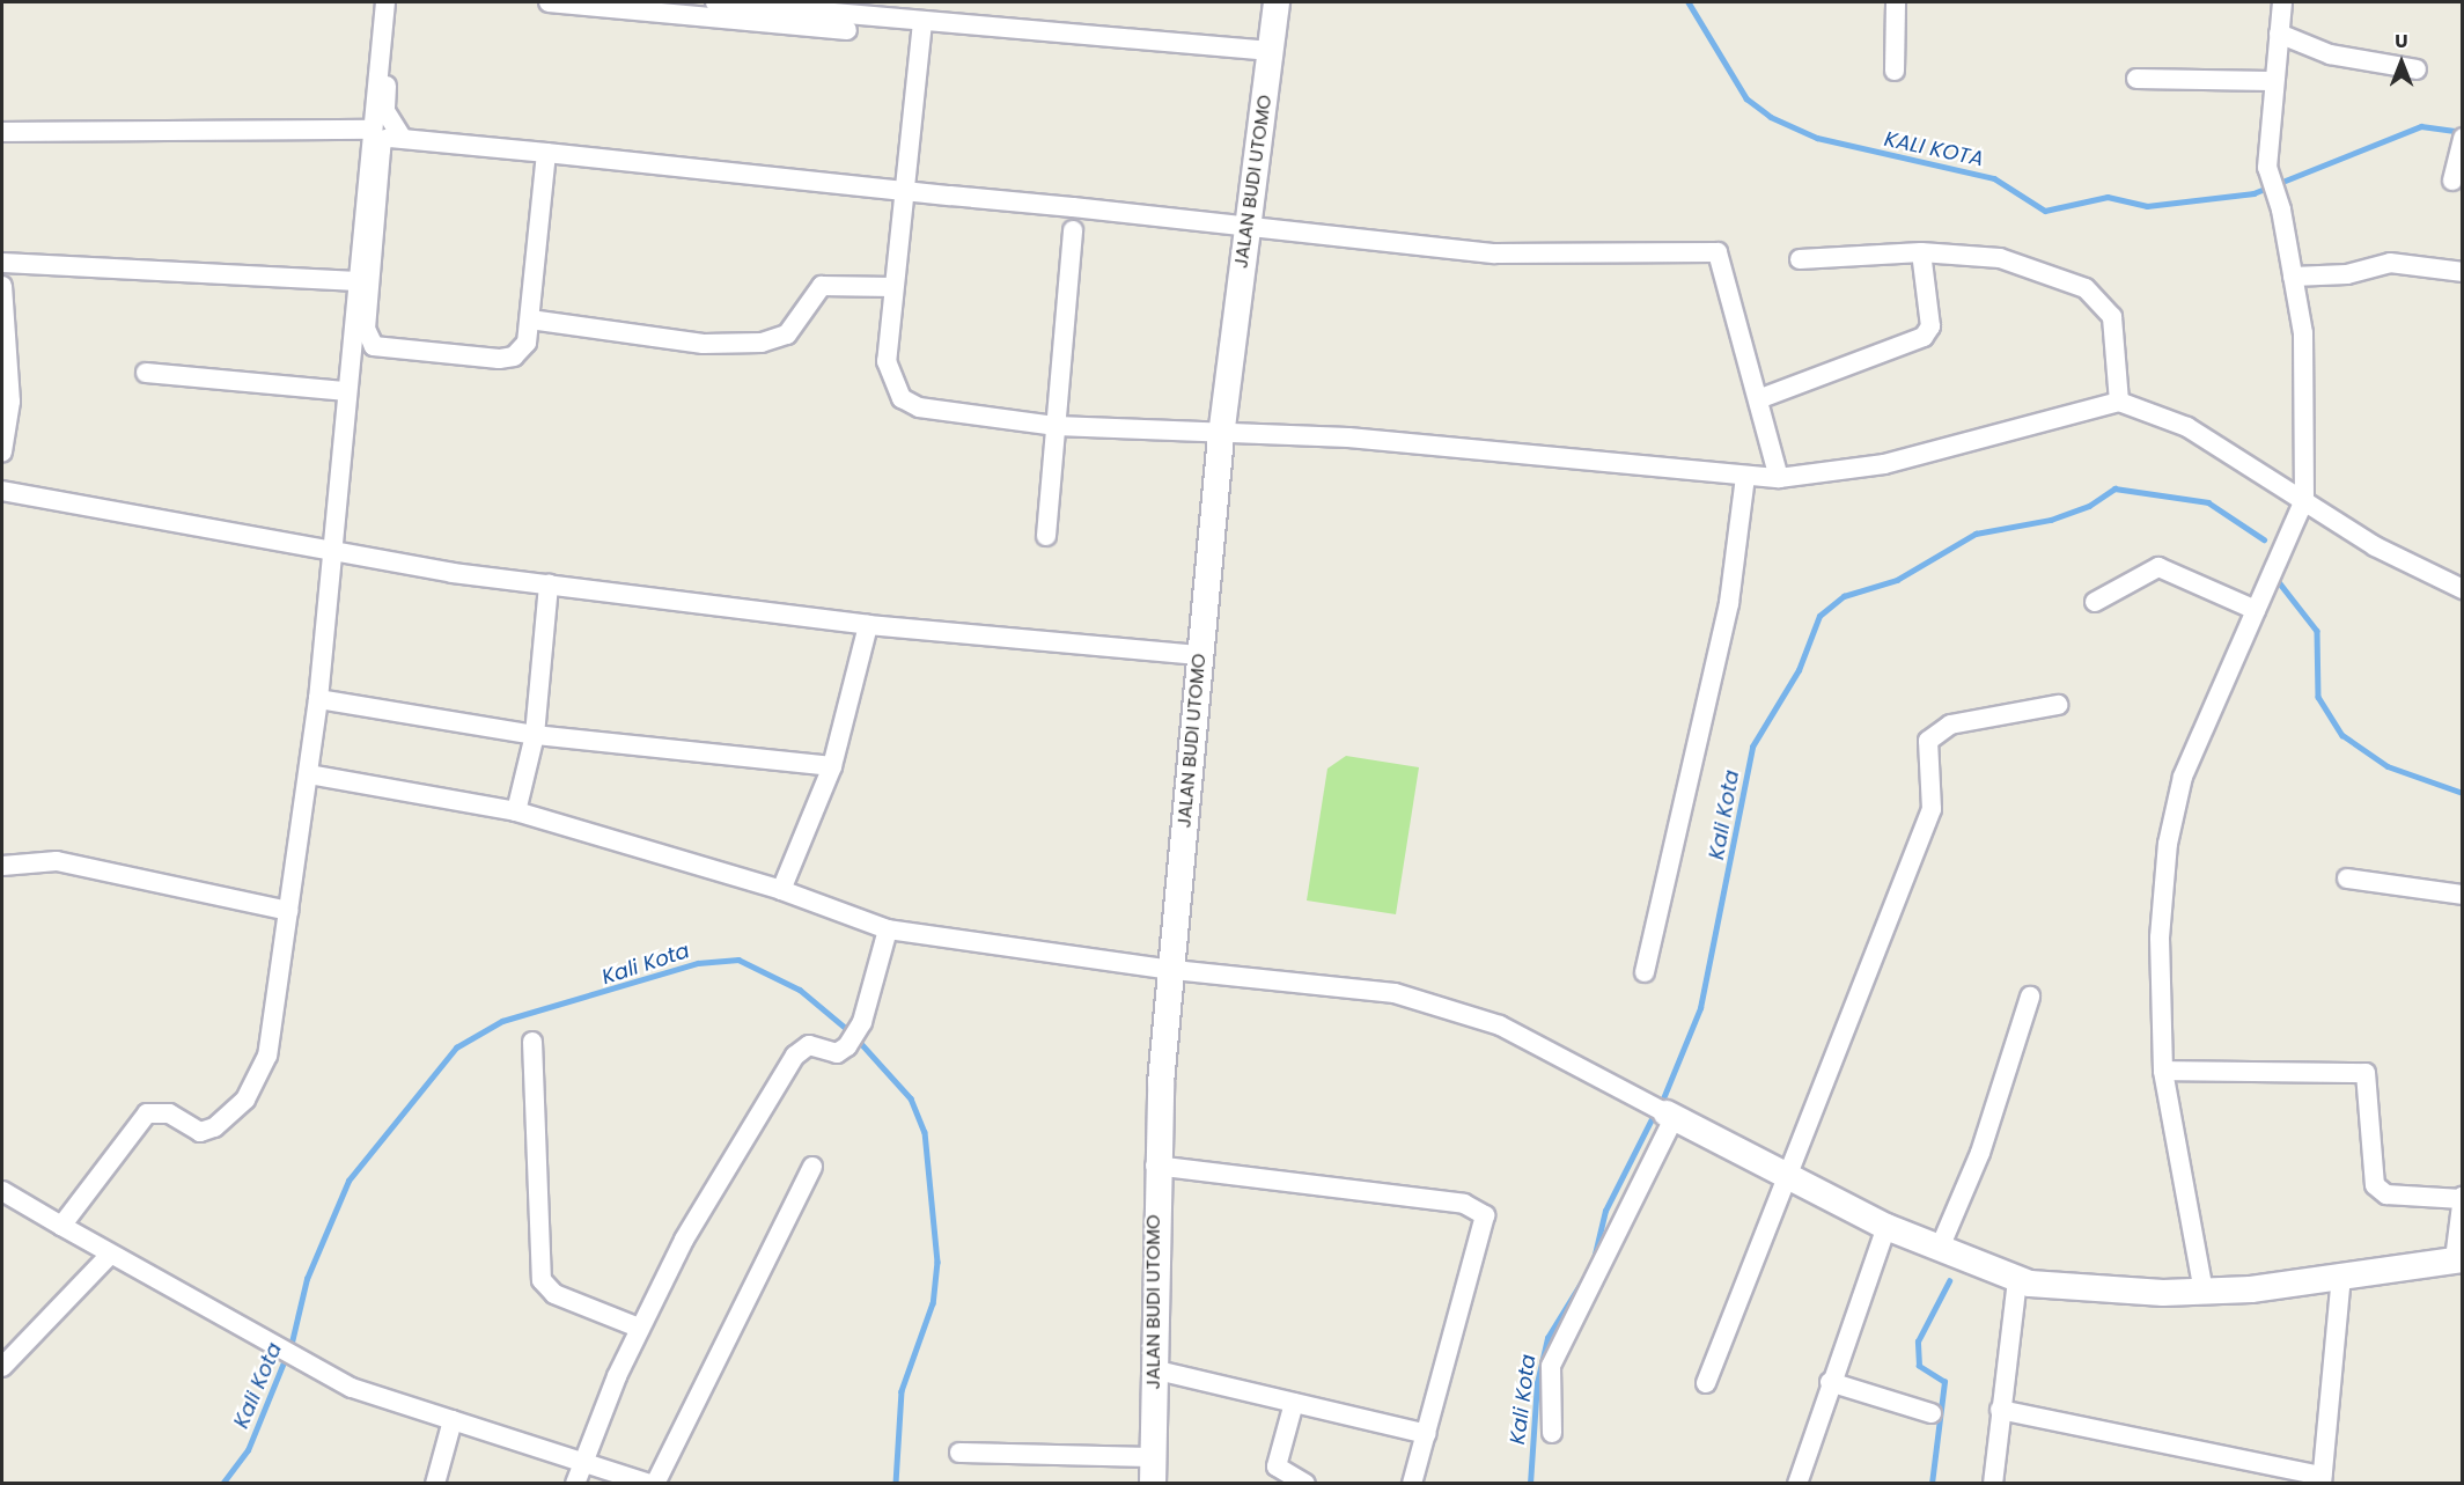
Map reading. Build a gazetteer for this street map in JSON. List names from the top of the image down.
{
  "streets": {
    "street": ["JALAN BUDI UTOMO"]
  },
  "water": ["KALI KOTA", "Kali Kota"],
  "north": "top"
}
